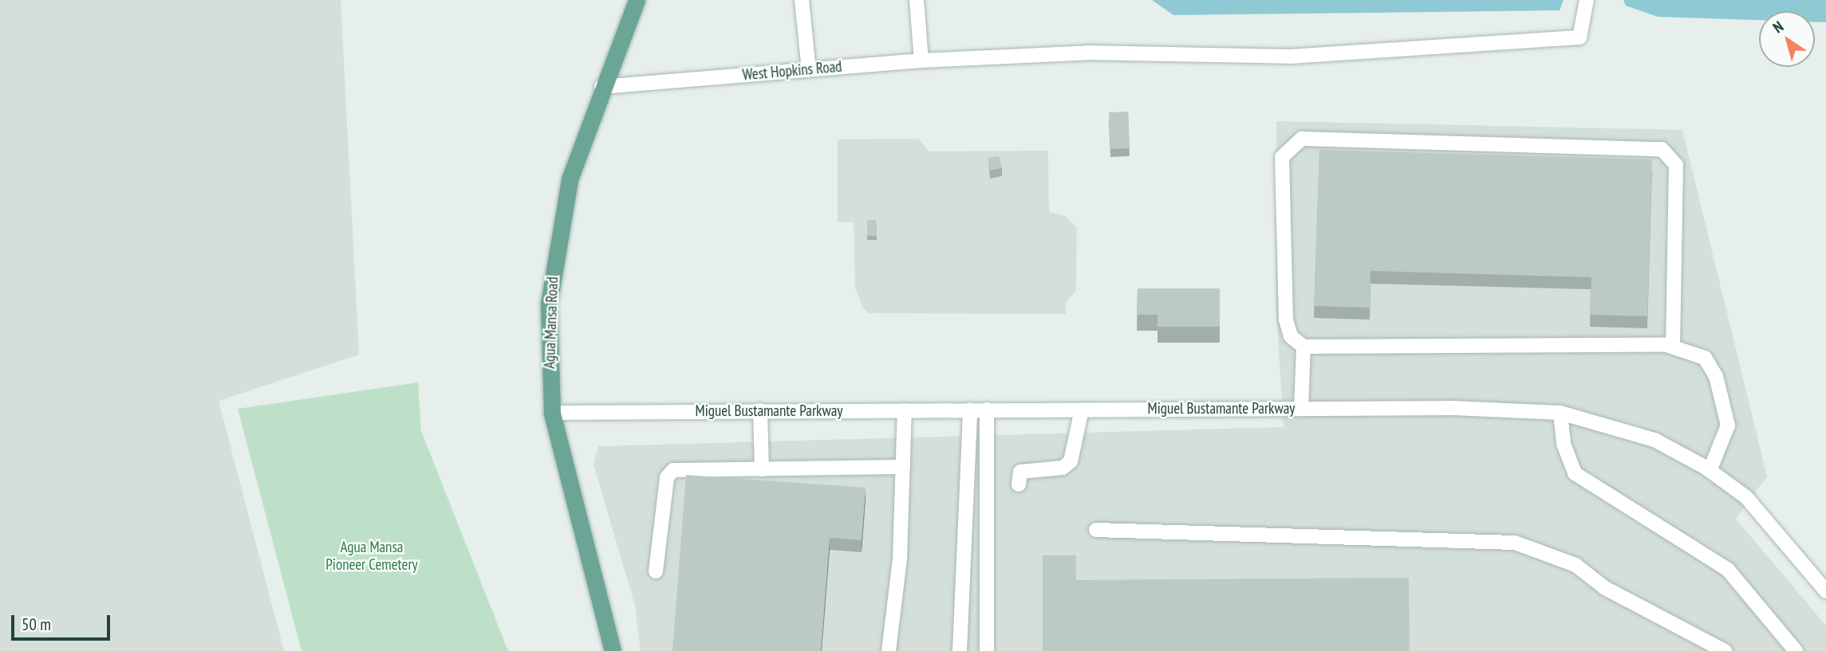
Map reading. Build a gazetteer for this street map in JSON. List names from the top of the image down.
{
  "streets": {
    "main road": ["Agua Mansa Road"],
    "street": ["West Hopkins Road", "Miguel Bustamante Parkway"]
  },
  "crossings": [
    ["West Hopkins Road", "Agua Mansa Road"],
    ["Agua Mansa Road", "Miguel Bustamante Parkway"]
  ],
  "parks": ["Agua Mansa Pioneer Cemetery"],
  "scale_bar": "50 m",
  "north": "top left"
}
